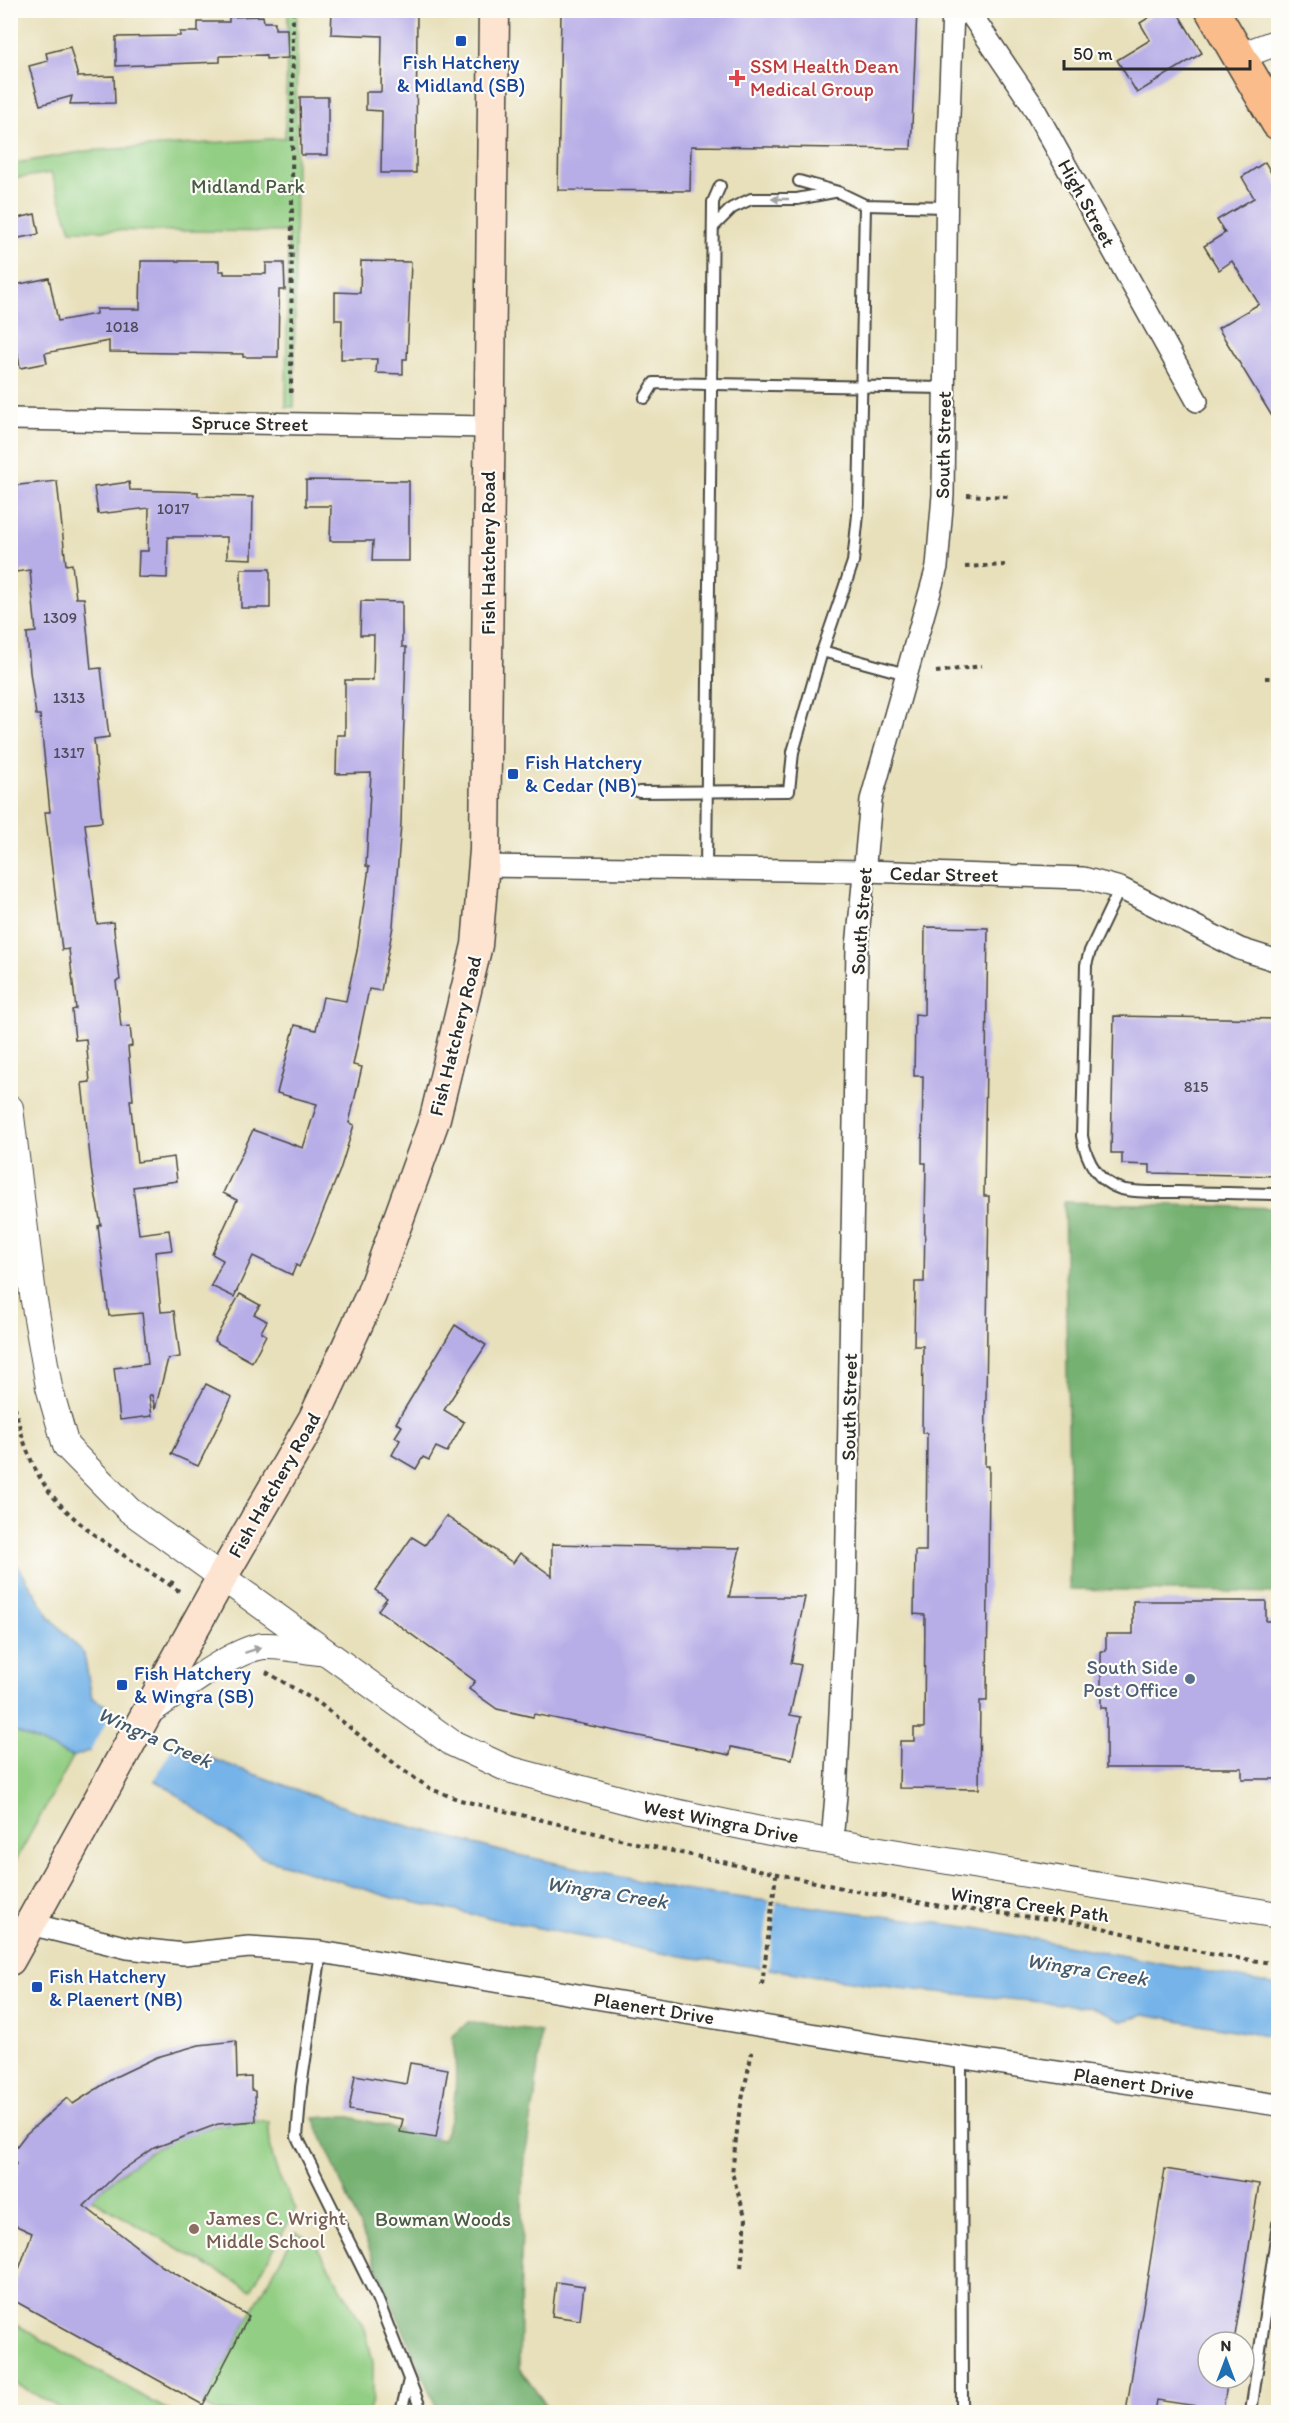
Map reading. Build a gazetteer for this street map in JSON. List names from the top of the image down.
{
  "streets": {
    "main road": ["Fish Hatchery Road"],
    "street": [
      "High Street",
      "Spruce Street",
      "South Street",
      "Cedar Street",
      "West Wingra Drive",
      "Plaenert Drive"
    ],
    "path": ["Wingra Creek Path"]
  },
  "crossings": [
    ["Spruce Street", "Fish Hatchery Road"],
    ["South Street", "Cedar Street"],
    ["South Street", "West Wingra Drive"],
    ["Fish Hatchery Road", "Cedar Street"],
    ["Fish Hatchery Road", "West Wingra Drive"],
    ["Fish Hatchery Road", "Plaenert Drive"]
  ],
  "water": ["Wingra Creek"],
  "parks": ["Midland Park", "Bowman Woods"],
  "places": {
    "transit": [
      "Fish Hatchery & Midland (SB)",
      "Fish Hatchery & Cedar (NB)",
      "Fish Hatchery & Wingra (SB)",
      "Fish Hatchery & Plaenert (NB)"
    ],
    "health": ["SSM Health Dean Medical Group"],
    "other": ["South Side Post Office", "James C. Wright Middle School"]
  },
  "house_numbers": [
    "1018",
    "1017",
    "1309",
    "1313",
    "1317",
    "815"
  ],
  "scale_bar": "50 m",
  "north": "top"
}
